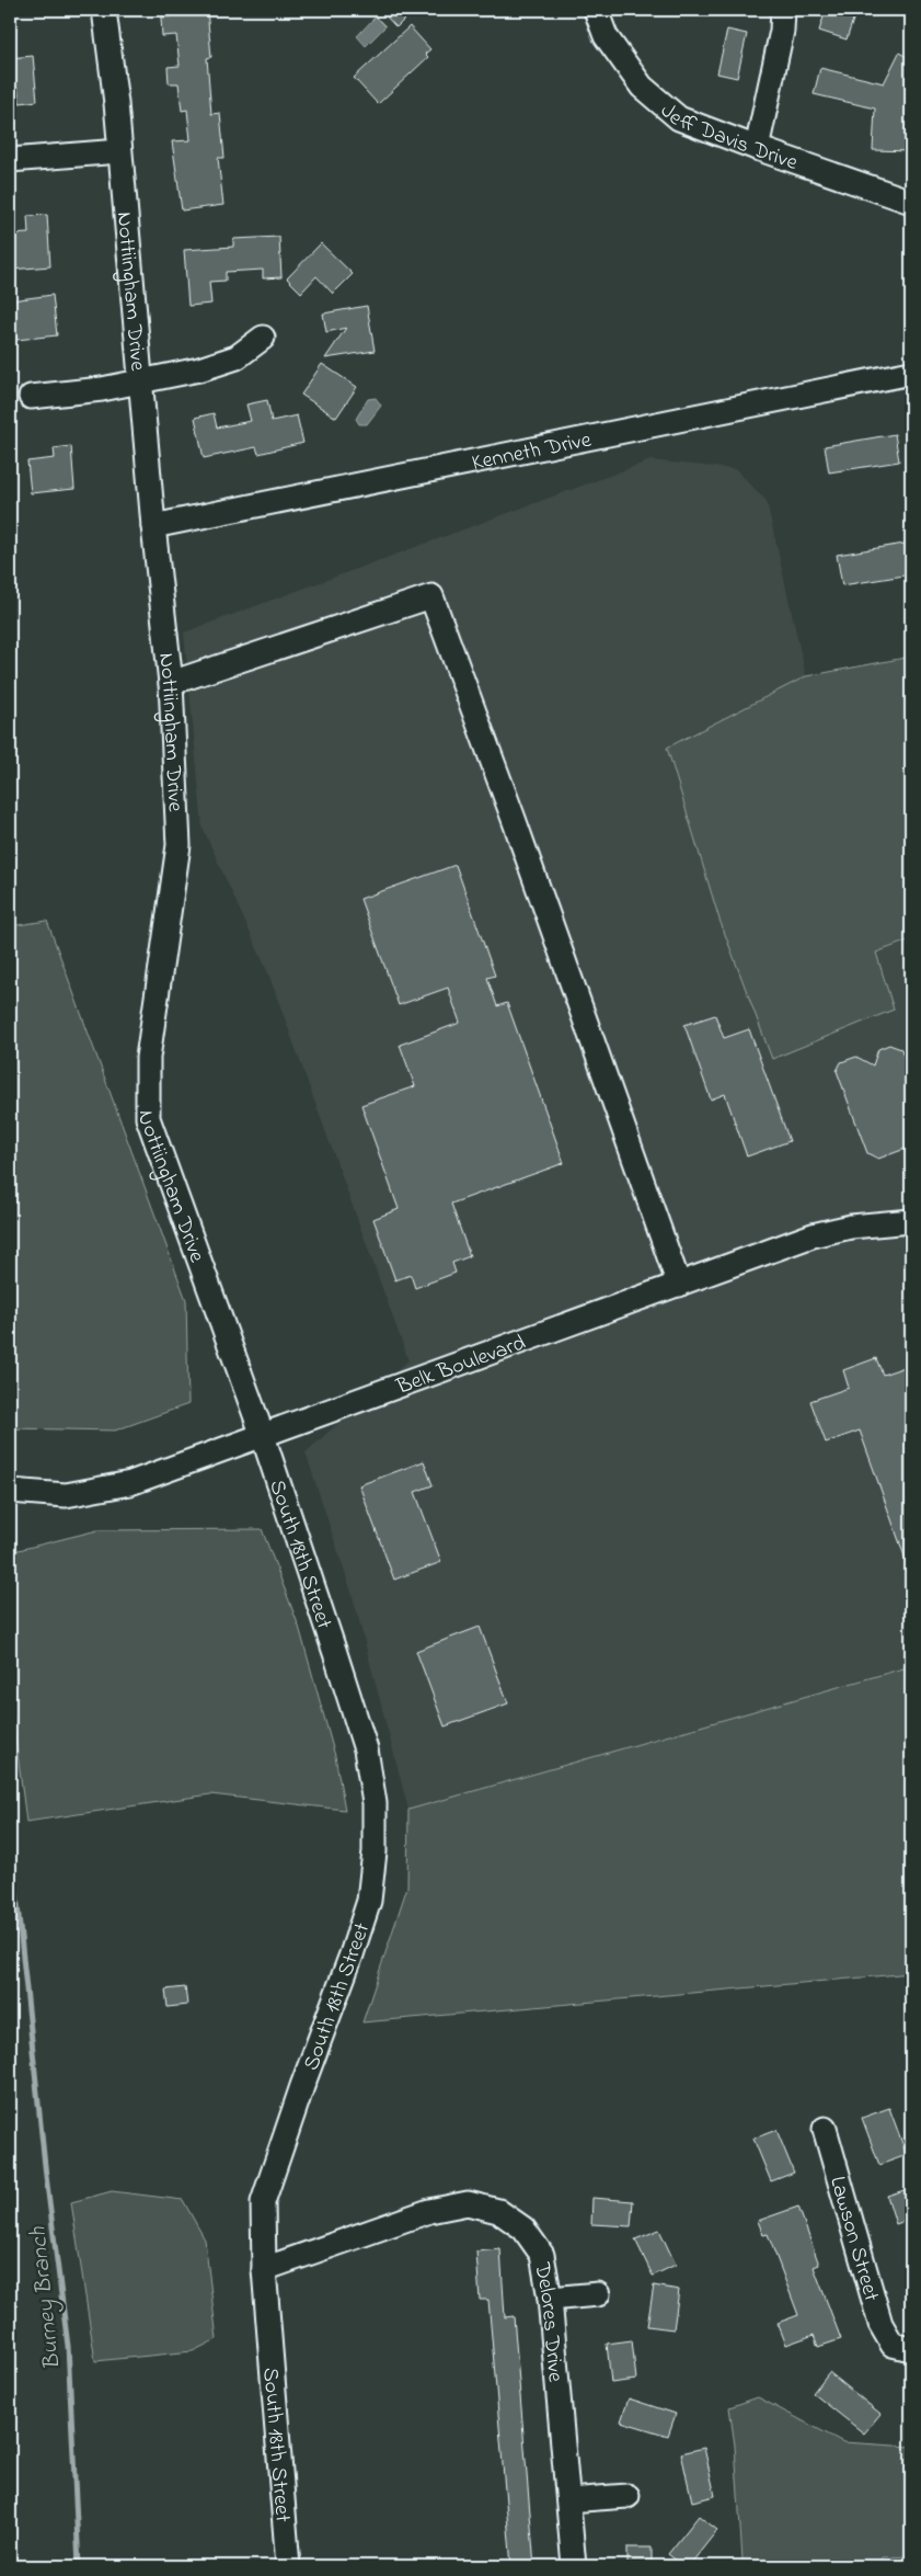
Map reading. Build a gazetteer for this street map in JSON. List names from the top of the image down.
{
  "streets": {
    "street": [
      "Jeff Davis Drive",
      "Nottiingham Drive",
      "Kenneth Drive",
      "Belk Boulevard",
      "South 18th Street",
      "Lawson Street",
      "Delores Drive"
    ]
  },
  "crossings": [
    ["Nottiingham Drive", "Kenneth Drive"],
    ["Nottiingham Drive", "Belk Boulevard"],
    ["Nottiingham Drive", "South 18th Street"],
    ["Belk Boulevard", "South 18th Street"],
    ["South 18th Street", "Delores Drive"]
  ],
  "water": ["Burney Branch"]
}
